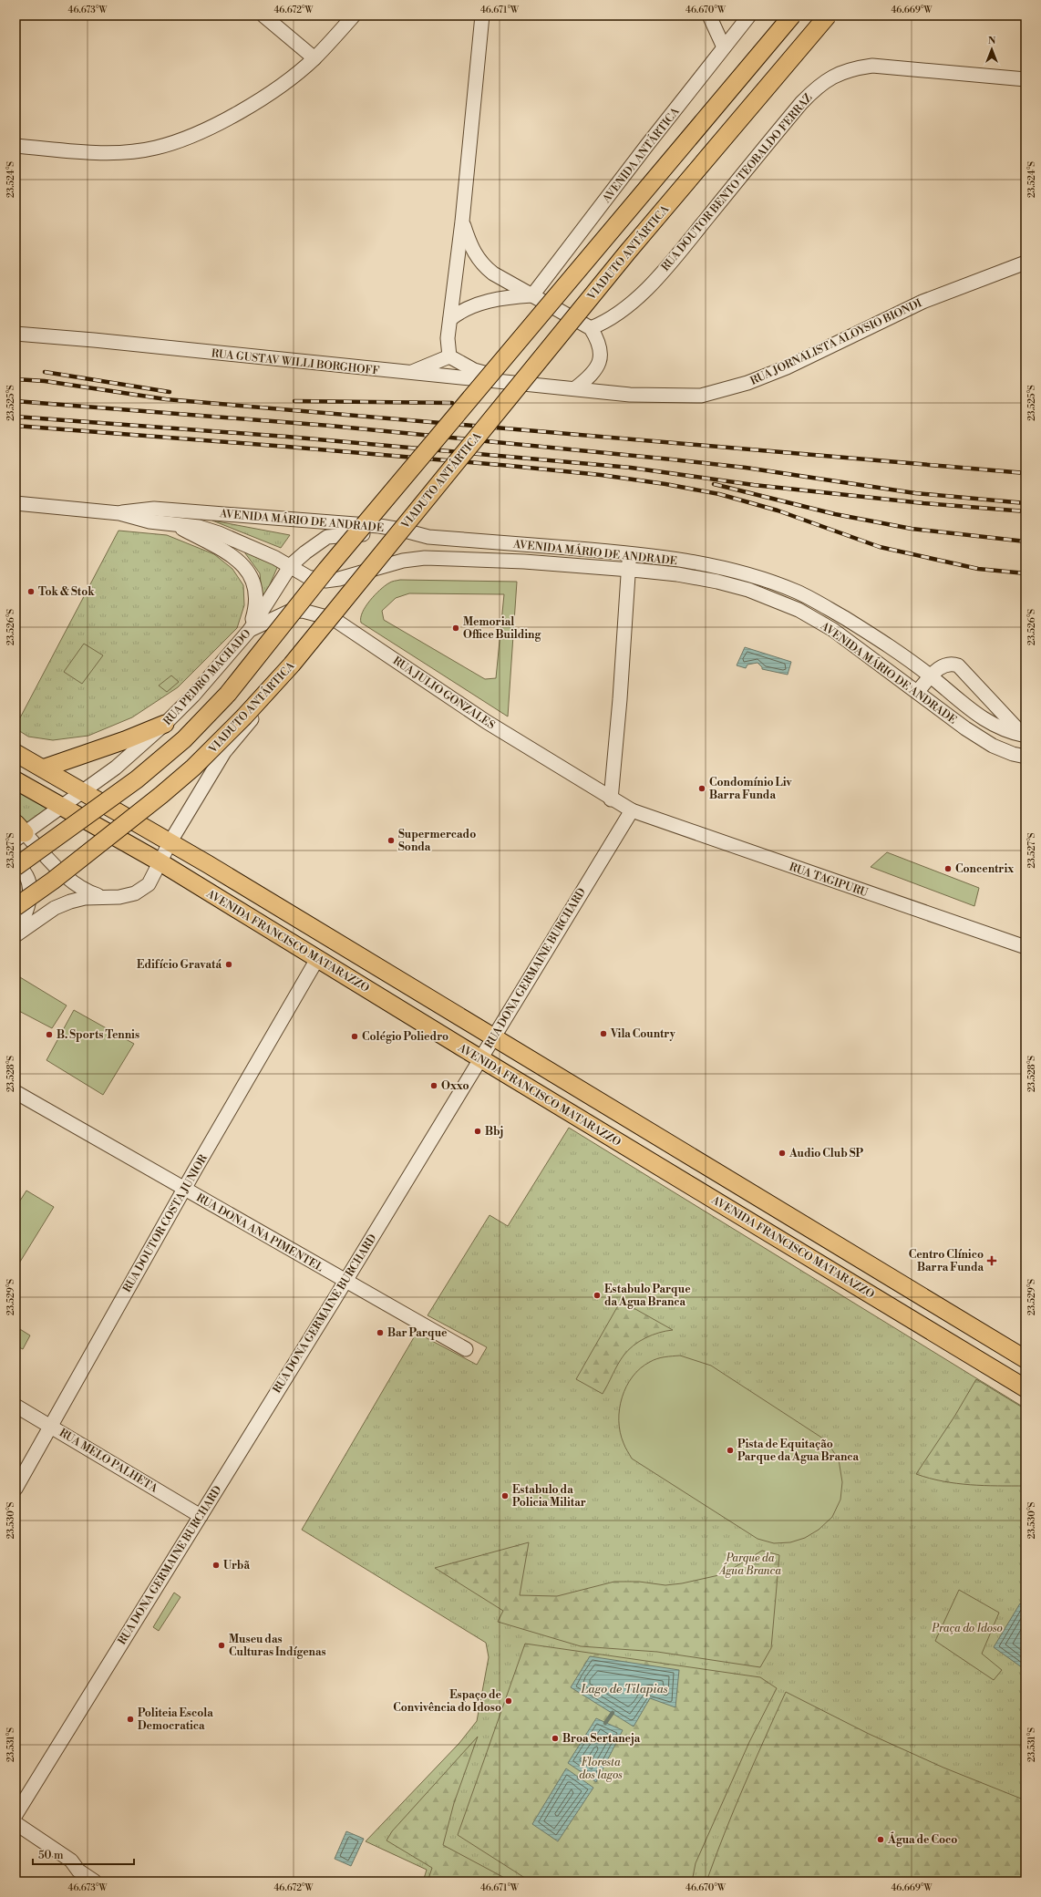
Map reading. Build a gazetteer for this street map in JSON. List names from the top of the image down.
{
  "streets": {
    "main road": ["VIADUTO ANTÁRTICA", "AVENIDA FRANCISCO MATARAZZO"],
    "street": [
      "AVENIDA ANTÁRTICA",
      "RUA DOUTOR BENTO TEOBALDO FERRAZ",
      "RUA JORNALISTA ALOYSIO BIONDI",
      "RUA GUSTAV WILLI BORGHOFF",
      "AVENIDA MÁRIO DE ANDRADE",
      "RUA PEDRO MACHADO",
      "RUA JULIO GONZALES",
      "RUA TAGIPURU",
      "RUA DONA GERMAINE BURCHARD",
      "RUA DOUTOR COSTA JUNIOR",
      "RUA DONA ANA PIMENTEL",
      "RUA MELO PALHETA"
    ]
  },
  "crossings": [
    ["RUA JORNALISTA ALOYSIO BIONDI", "RUA GUSTAV WILLI BORGHOFF"],
    ["AVENIDA MÁRIO DE ANDRADE", "RUA PEDRO MACHADO"],
    ["RUA PEDRO MACHADO", "RUA JULIO GONZALES"],
    ["RUA PEDRO MACHADO", "AVENIDA FRANCISCO MATARAZZO"],
    ["RUA JULIO GONZALES", "RUA TAGIPURU"],
    ["RUA JULIO GONZALES", "RUA DONA GERMAINE BURCHARD"],
    ["RUA TAGIPURU", "RUA DONA GERMAINE BURCHARD"],
    ["AVENIDA FRANCISCO MATARAZZO", "RUA DONA GERMAINE BURCHARD"],
    ["AVENIDA FRANCISCO MATARAZZO", "RUA DOUTOR COSTA JUNIOR"],
    ["RUA DONA GERMAINE BURCHARD", "RUA DONA ANA PIMENTEL"],
    ["RUA DONA GERMAINE BURCHARD", "RUA MELO PALHETA"],
    ["RUA DOUTOR COSTA JUNIOR", "RUA DONA ANA PIMENTEL"],
    ["RUA DOUTOR COSTA JUNIOR", "RUA MELO PALHETA"]
  ],
  "water": ["Lago de Tilapias"],
  "parks": ["Parque da Água Branca", "Praça do Idoso", "Floresta dos lagos"],
  "places": {
    "other": [
      "Tok & Stok",
      "Memorial Office Building",
      "Condomínio Liv Barra Funda",
      "Supermercado Sonda",
      "Concentrix",
      "Edifício Gravatá",
      "Vila Country",
      "B. Sports Tennis",
      "Colégio Poliedro",
      "Oxxo",
      "Bbj",
      "Audio Club SP",
      "Estabulo Parque da Agua Branca",
      "Bar Parque",
      "Pista de Equitação Parque da Agua Branca",
      "Estabulo da Policia Militar",
      "Urbã",
      "Museu das Culturas Indígenas",
      "Espaço de Convivência do Idoso",
      "Politeia Escola Democratica",
      "Broa Sertaneja",
      "Água de Coco"
    ],
    "health": ["Centro Clínico Barra Funda"]
  },
  "scale_bar": "50 m",
  "north": "top",
  "coordinates": [
    "46.673°W",
    "46.672°W",
    "46.671°W",
    "46.670°W",
    "46.669°W",
    "23.524°S",
    "23.525°S",
    "23.526°S",
    "23.527°S",
    "23.528°S",
    "23.529°S",
    "23.530°S",
    "23.531°S"
  ]
}
